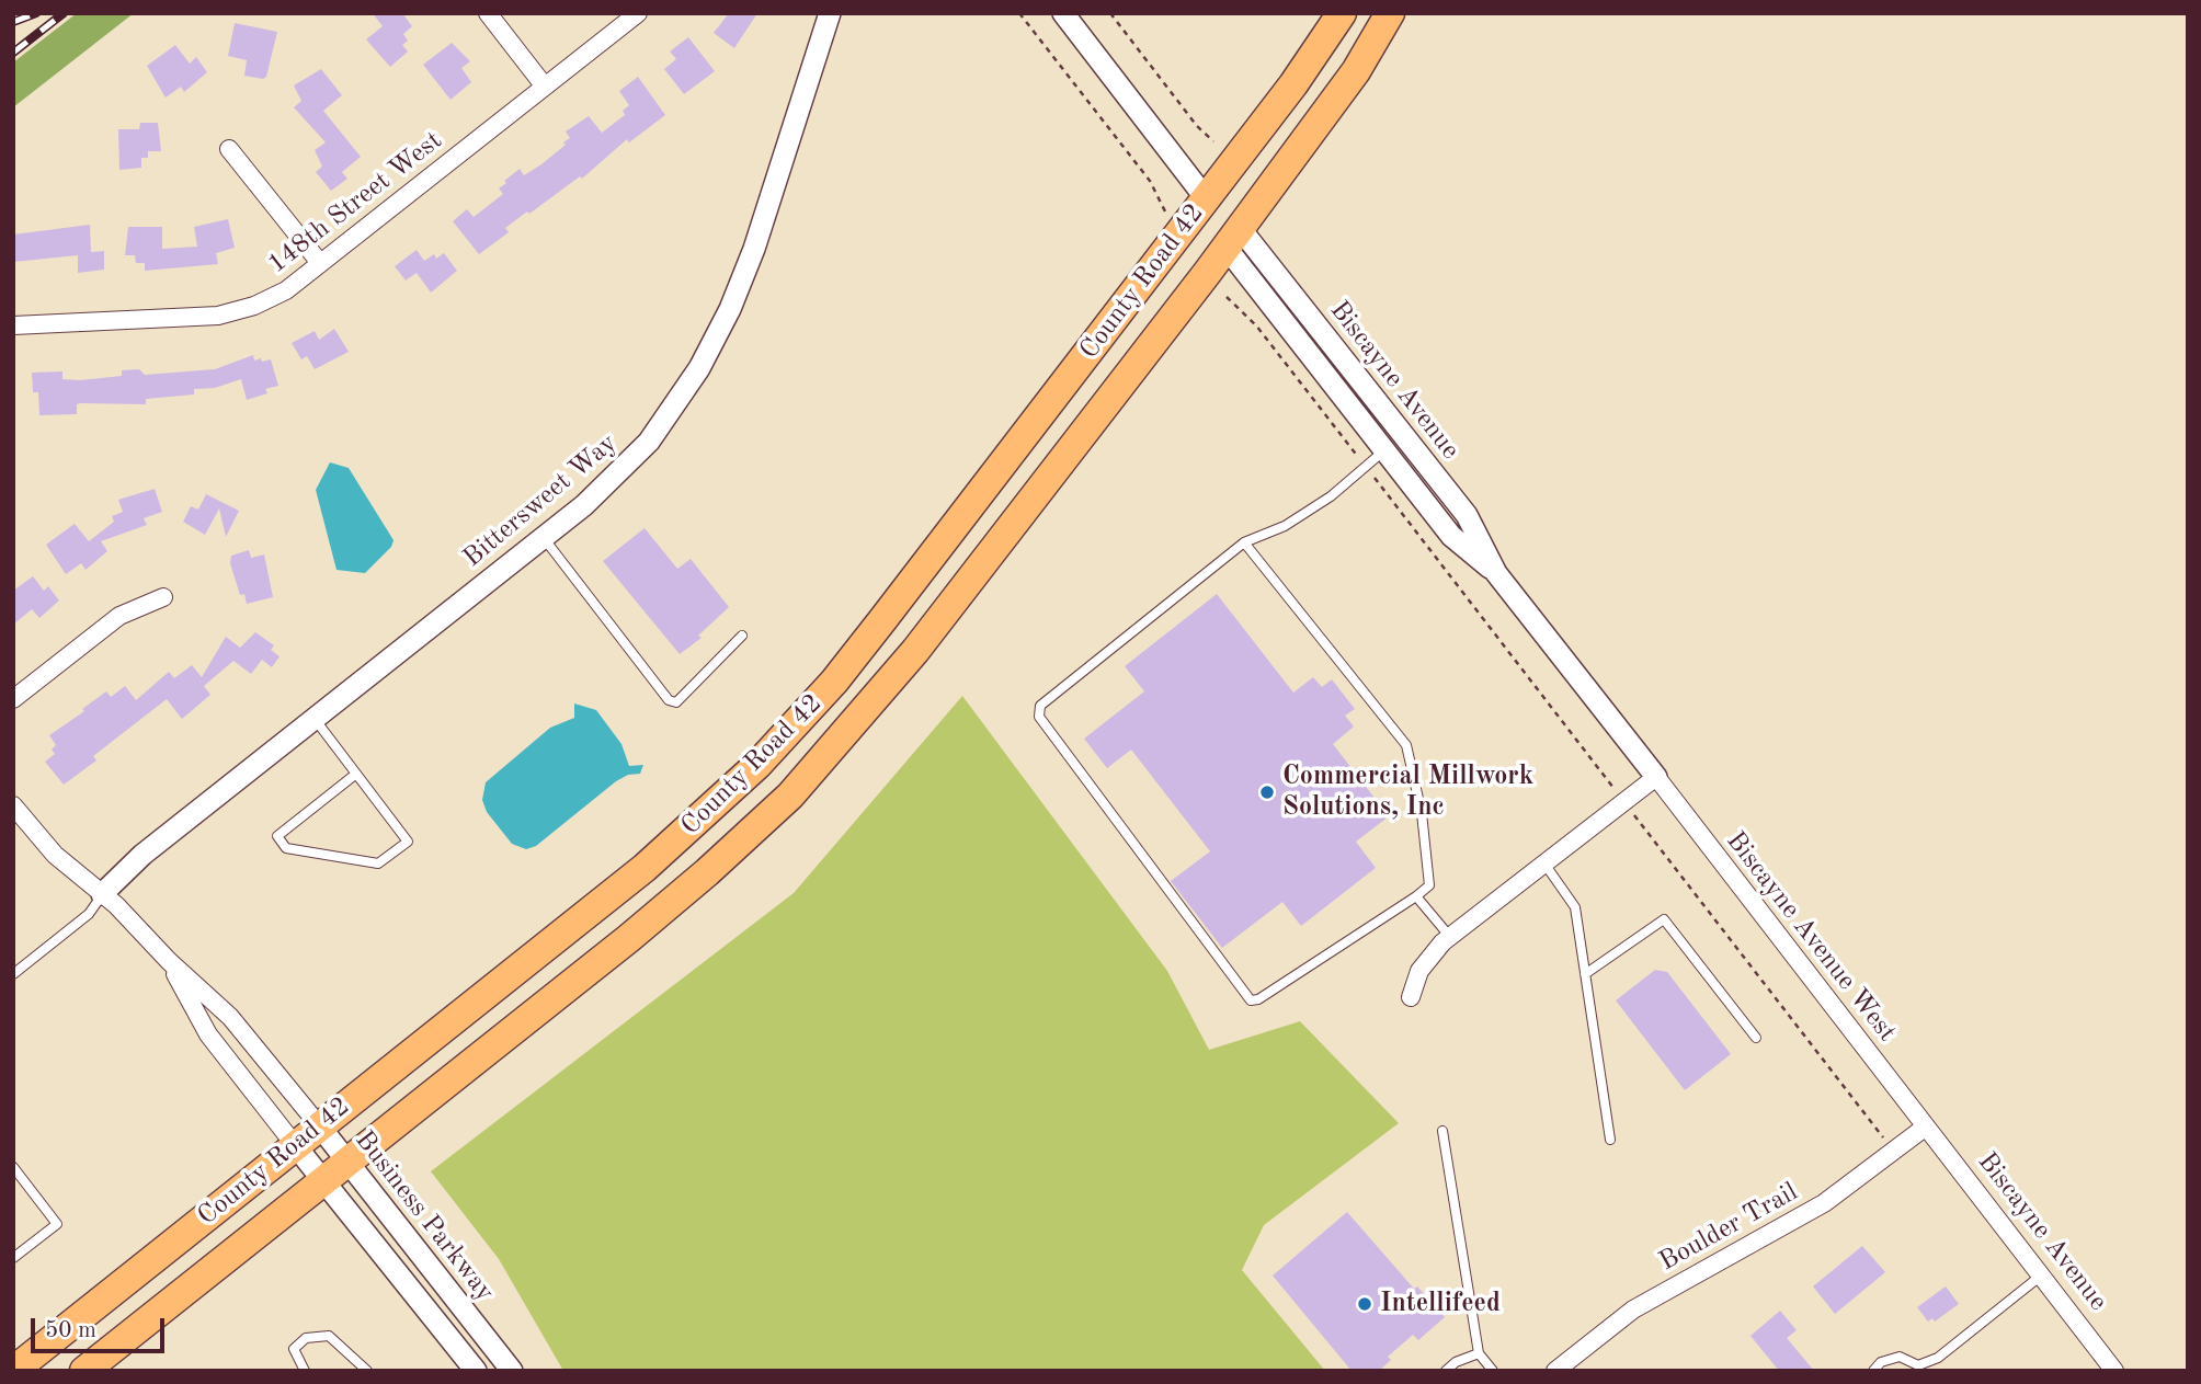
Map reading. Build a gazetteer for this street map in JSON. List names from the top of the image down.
{
  "streets": {
    "highway": ["County Road 42"],
    "street": [
      "148th Street West",
      "Biscayne Avenue",
      "Bittersweet Way",
      "Biscayne Avenue West",
      "Business Parkway",
      "Boulder Trail"
    ]
  },
  "crossings": [
    ["County Road 42", "Biscayne Avenue"],
    ["County Road 42", "Business Parkway"],
    ["Biscayne Avenue", "Biscayne Avenue West"],
    ["Biscayne Avenue", "Boulder Trail"],
    ["Bittersweet Way", "Business Parkway"],
    ["Biscayne Avenue West", "Boulder Trail"]
  ],
  "places": ["Commercial Millwork Solutions, Inc", "Intellifeed"],
  "scale_bar": "50 m"
}
